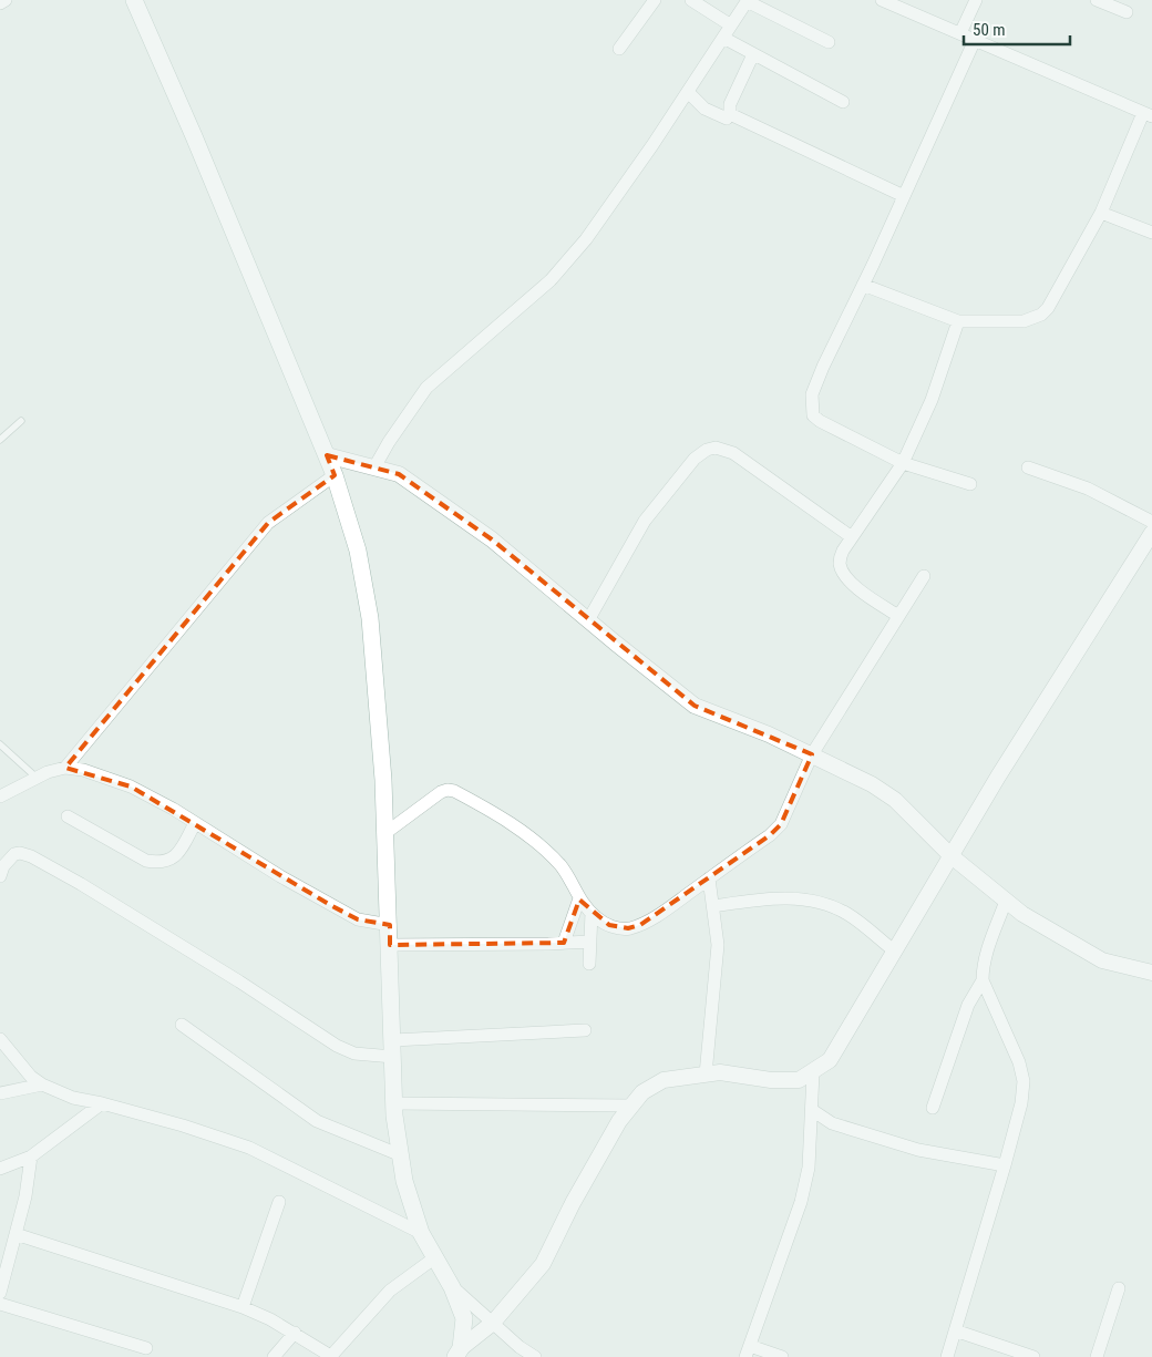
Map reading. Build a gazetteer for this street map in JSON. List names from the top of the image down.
{
  "scale_bar": "50 m"
}
